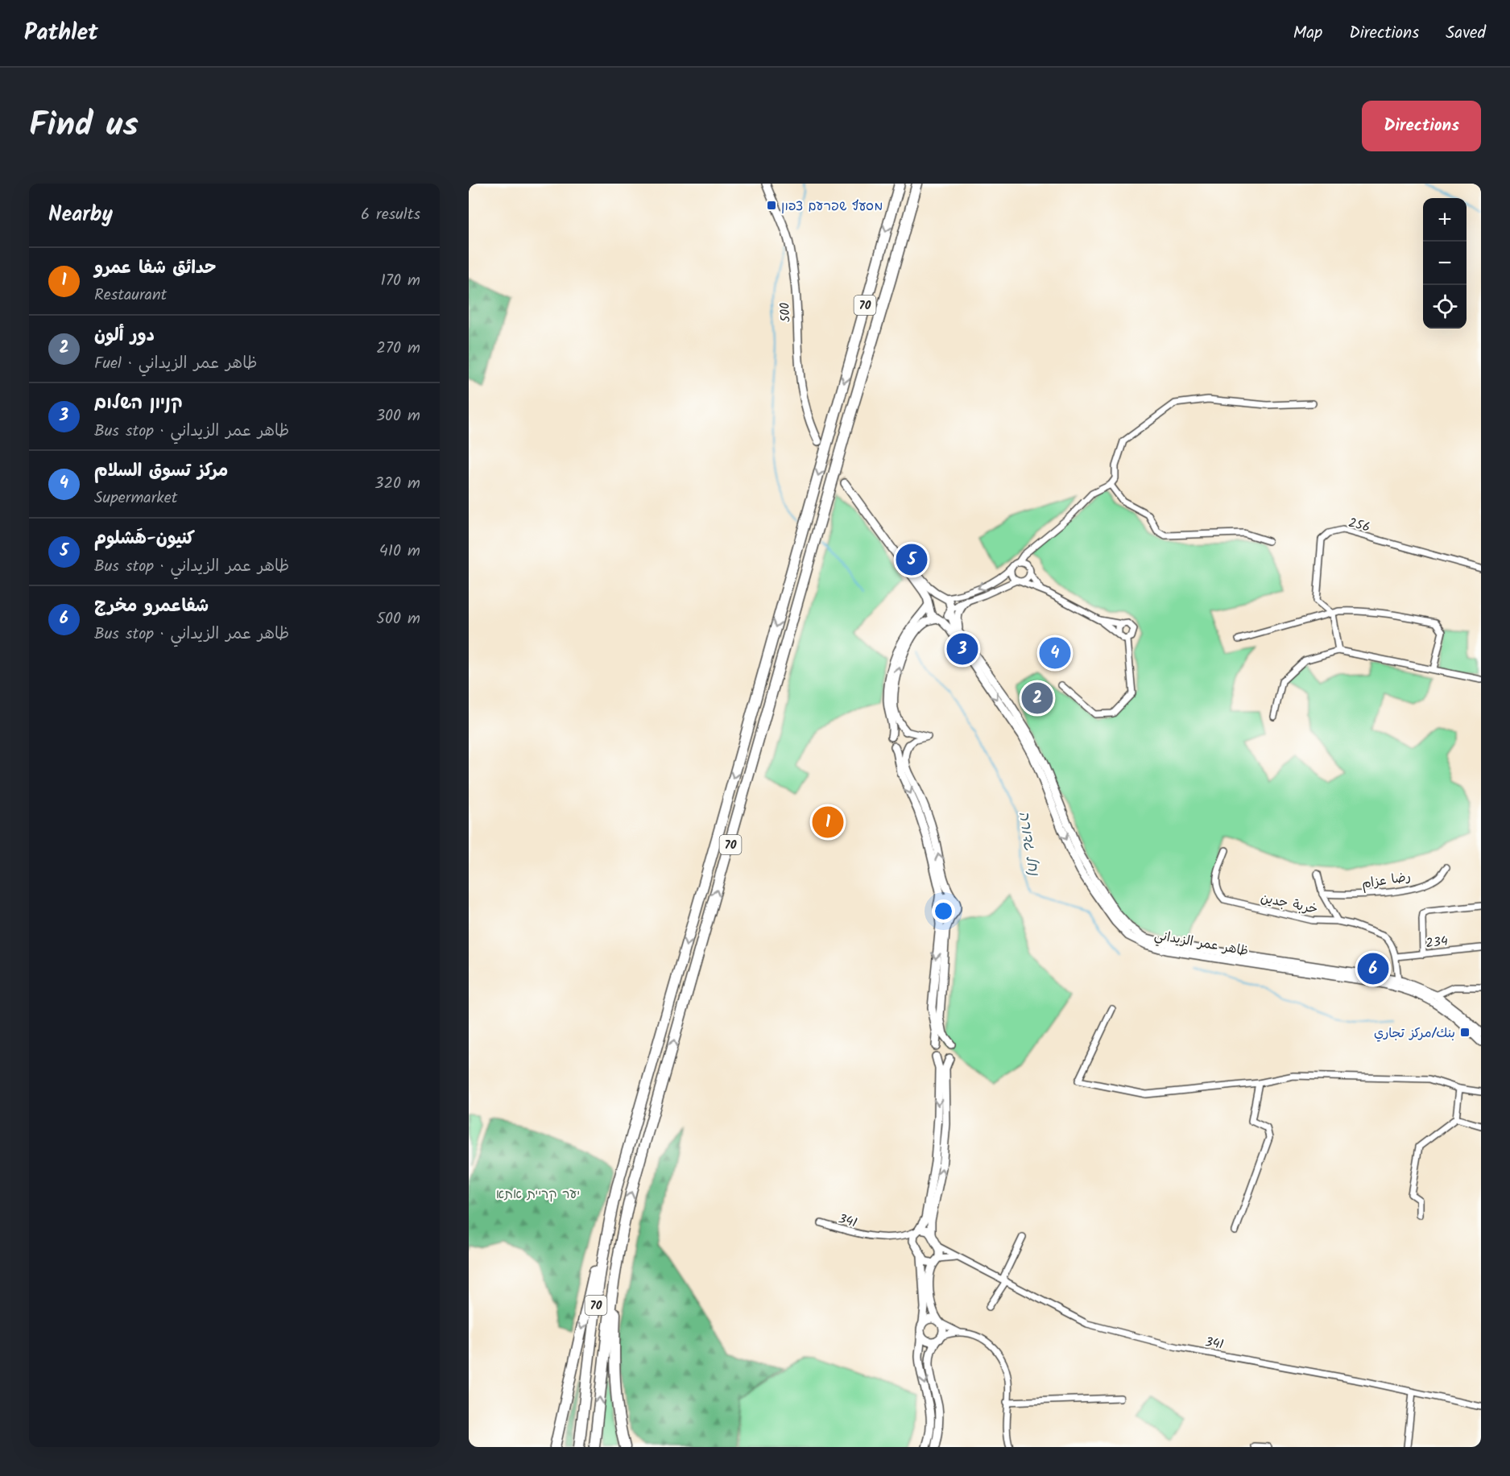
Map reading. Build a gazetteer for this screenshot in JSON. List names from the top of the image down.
{
  "streets": {
    "highway": ["70"],
    "main road": ["500", "ظاهر عمر الزيداني"],
    "street": [
      "256",
      "رضا عزام",
      "خربة جدين",
      "234",
      "341"
    ]
  },
  "crossings": [
    ["خربة جدين", "234"],
    ["خربة جدين", "ظاهر عمر الزيداني"]
  ],
  "water": ["נחל גדורה"],
  "parks": ["יער קריית אתא"],
  "places": {
    "transit": ["מסעף שפרעם צפון", "بنك/مركز تجاري"]
  },
  "page": {
    "header": "Pathlet",
    "nav": ["Map", "Directions", "Saved"],
    "title": "Find us",
    "buttons": "Directions",
    "heading": ["Nearby", "6 results"],
    "map_buttons": ["+", "−"],
    "list": [
      {
        "mark": "1",
        "name": "حدائق شفا عمرو",
        "note": "Restaurant",
        "value": "170 m"
      },
      {
        "mark": "2",
        "name": "دور ألون",
        "note": "Fuel · ظاهر عمر الزيداني",
        "value": "270 m"
      },
      {
        "mark": "3",
        "name": "קניון השלום",
        "note": "Bus stop · ظاهر عمر الزيداني",
        "value": "300 m"
      },
      {
        "mark": "4",
        "name": "مركز تسوق السلام",
        "note": "Supermarket",
        "value": "320 m"
      },
      {
        "mark": "5",
        "name": "كنيون-هَشلوم",
        "note": "Bus stop · ظاهر عمر الزيداني",
        "value": "410 m"
      },
      {
        "mark": "6",
        "name": "شفاعمرو مخرج",
        "note": "Bus stop · ظاهر عمر الزيداني",
        "value": "500 m"
      }
    ],
    "pins": [
      "5",
      "3",
      "4",
      "2",
      "1",
      "6"
    ]
  }
}
